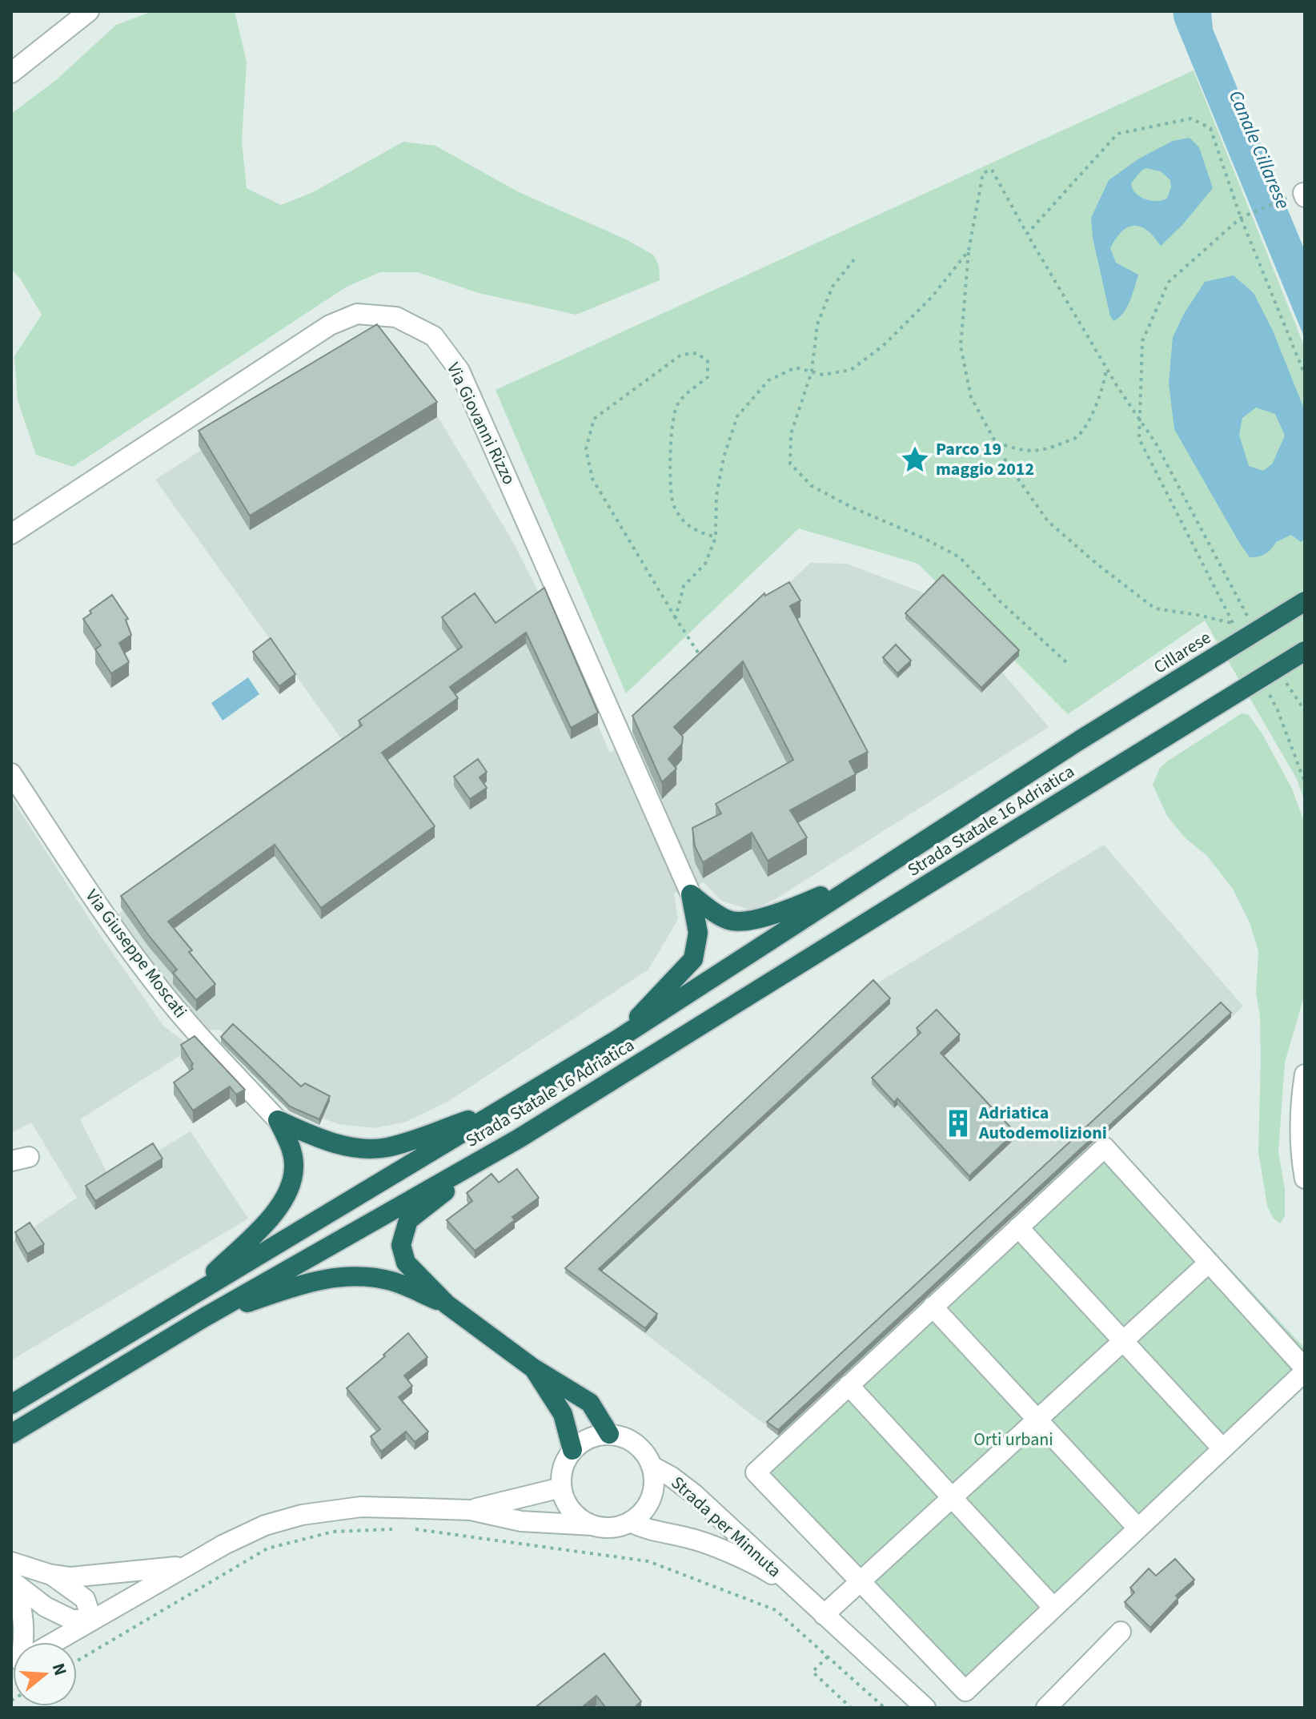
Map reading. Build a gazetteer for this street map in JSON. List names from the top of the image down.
{
  "streets": {
    "highway": ["Cillarese", "Strada Statale 16 Adriatica"],
    "street": ["Via Giovanni Rizzo", "Via Giuseppe Moscati", "Strada per Minnuta"]
  },
  "crossings": [
    ["Cillarese", "Strada Statale 16 Adriatica"]
  ],
  "water": ["Canale Cillarese"],
  "parks": ["Orti urbani"],
  "places": {
    "place": ["Parco 19 maggio 2012"],
    "building": ["Adriatica Autodemolizioni"]
  },
  "north": "right"
}
